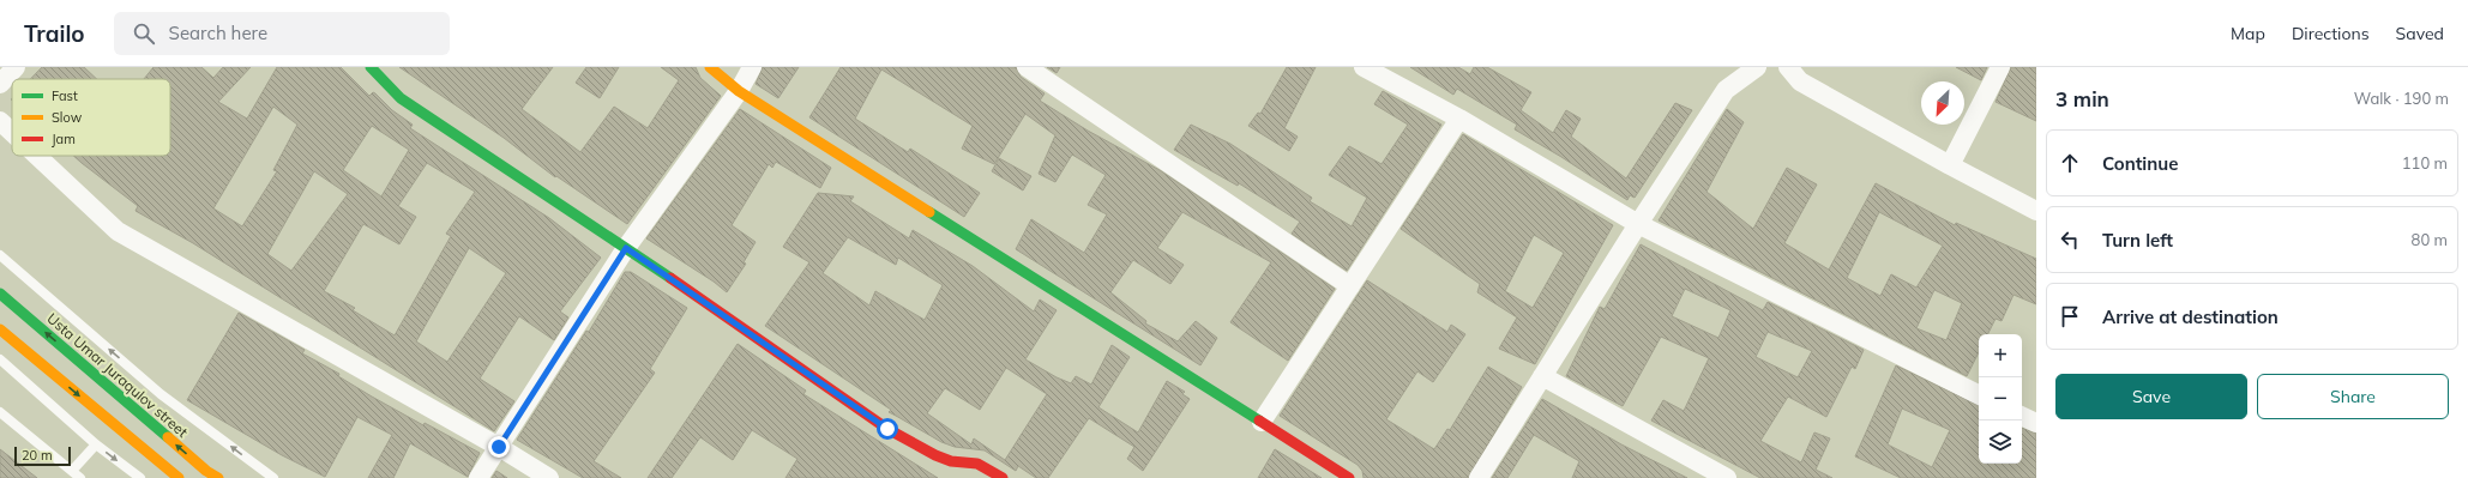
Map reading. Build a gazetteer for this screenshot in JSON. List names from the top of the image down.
{
  "streets": {
    "street": ["Usta Umar Juraqulov street"]
  },
  "legend": ["Fast", "Slow", "Jam"],
  "scale_bar": "20 m",
  "north": "bottom left",
  "page": {
    "header": "Trailo",
    "search": "Search here",
    "nav": ["Map", "Directions", "Saved"],
    "heading": ["3 min", "Walk · 190 m"],
    "list": [
      ["Continue", "110 m"],
      ["Turn left", "80 m"],
      "Arrive at destination"
    ],
    "map_buttons": ["+", "−"],
    "buttons": ["Save", "Share"],
    "scale": "20 m"
  }
}
